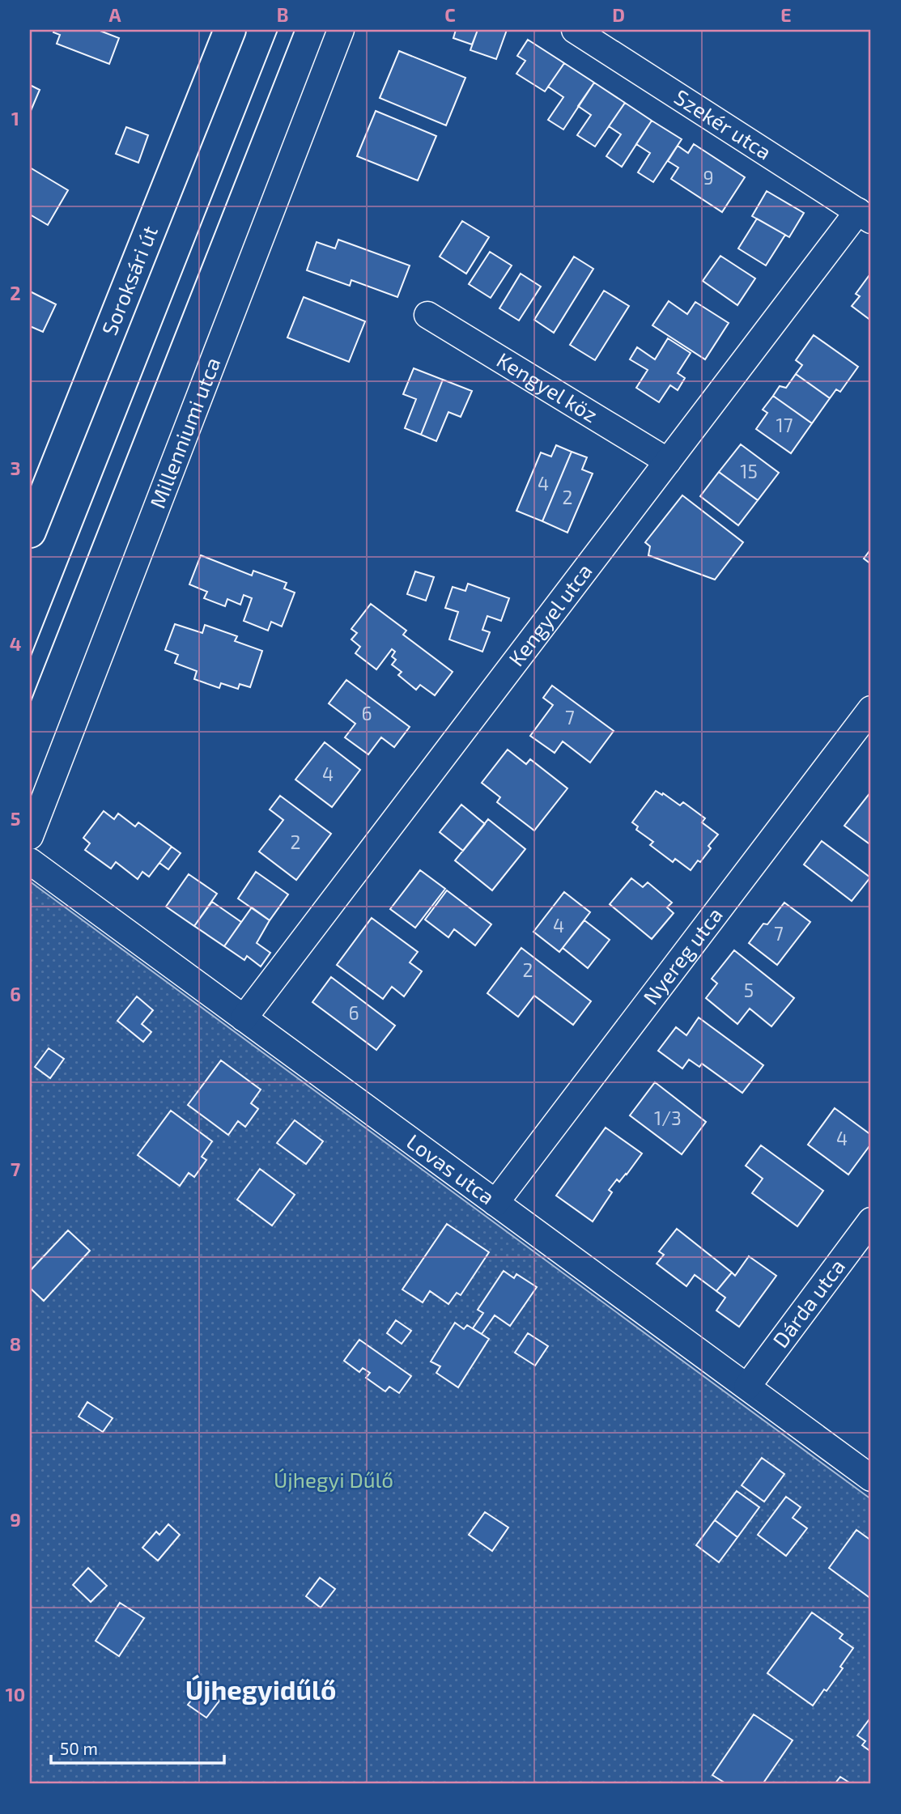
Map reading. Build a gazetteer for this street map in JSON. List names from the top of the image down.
{
  "streets": {
    "main road": ["Soroksári út"],
    "street": [
      "Szekér utca",
      "Kengyel köz",
      "Millenniumi utca",
      "Kengyel utca",
      "Nyereg utca",
      "Lovas utca",
      "Dárda utca"
    ]
  },
  "crossings": [
    ["Szekér utca", "Kengyel utca"],
    ["Kengyel köz", "Kengyel utca"],
    ["Kengyel utca", "Lovas utca"],
    ["Nyereg utca", "Lovas utca"],
    ["Lovas utca", "Dárda utca"]
  ],
  "districts": ["Újhegyidűlő"],
  "parks": ["Újhegyi Dűlő"],
  "house_numbers": [
    "9",
    "17",
    "15",
    "4",
    "2",
    "6",
    "7",
    "4",
    "2",
    "4",
    "7",
    "2",
    "5",
    "6",
    "1/3",
    "4"
  ],
  "scale_bar": "50 m",
  "grid": {
    "columns": [
      "A",
      "B",
      "C",
      "D",
      "E"
    ],
    "rows": [
      "1",
      "2",
      "3",
      "4",
      "5",
      "6",
      "7",
      "8",
      "9",
      "10"
    ]
  }
}
